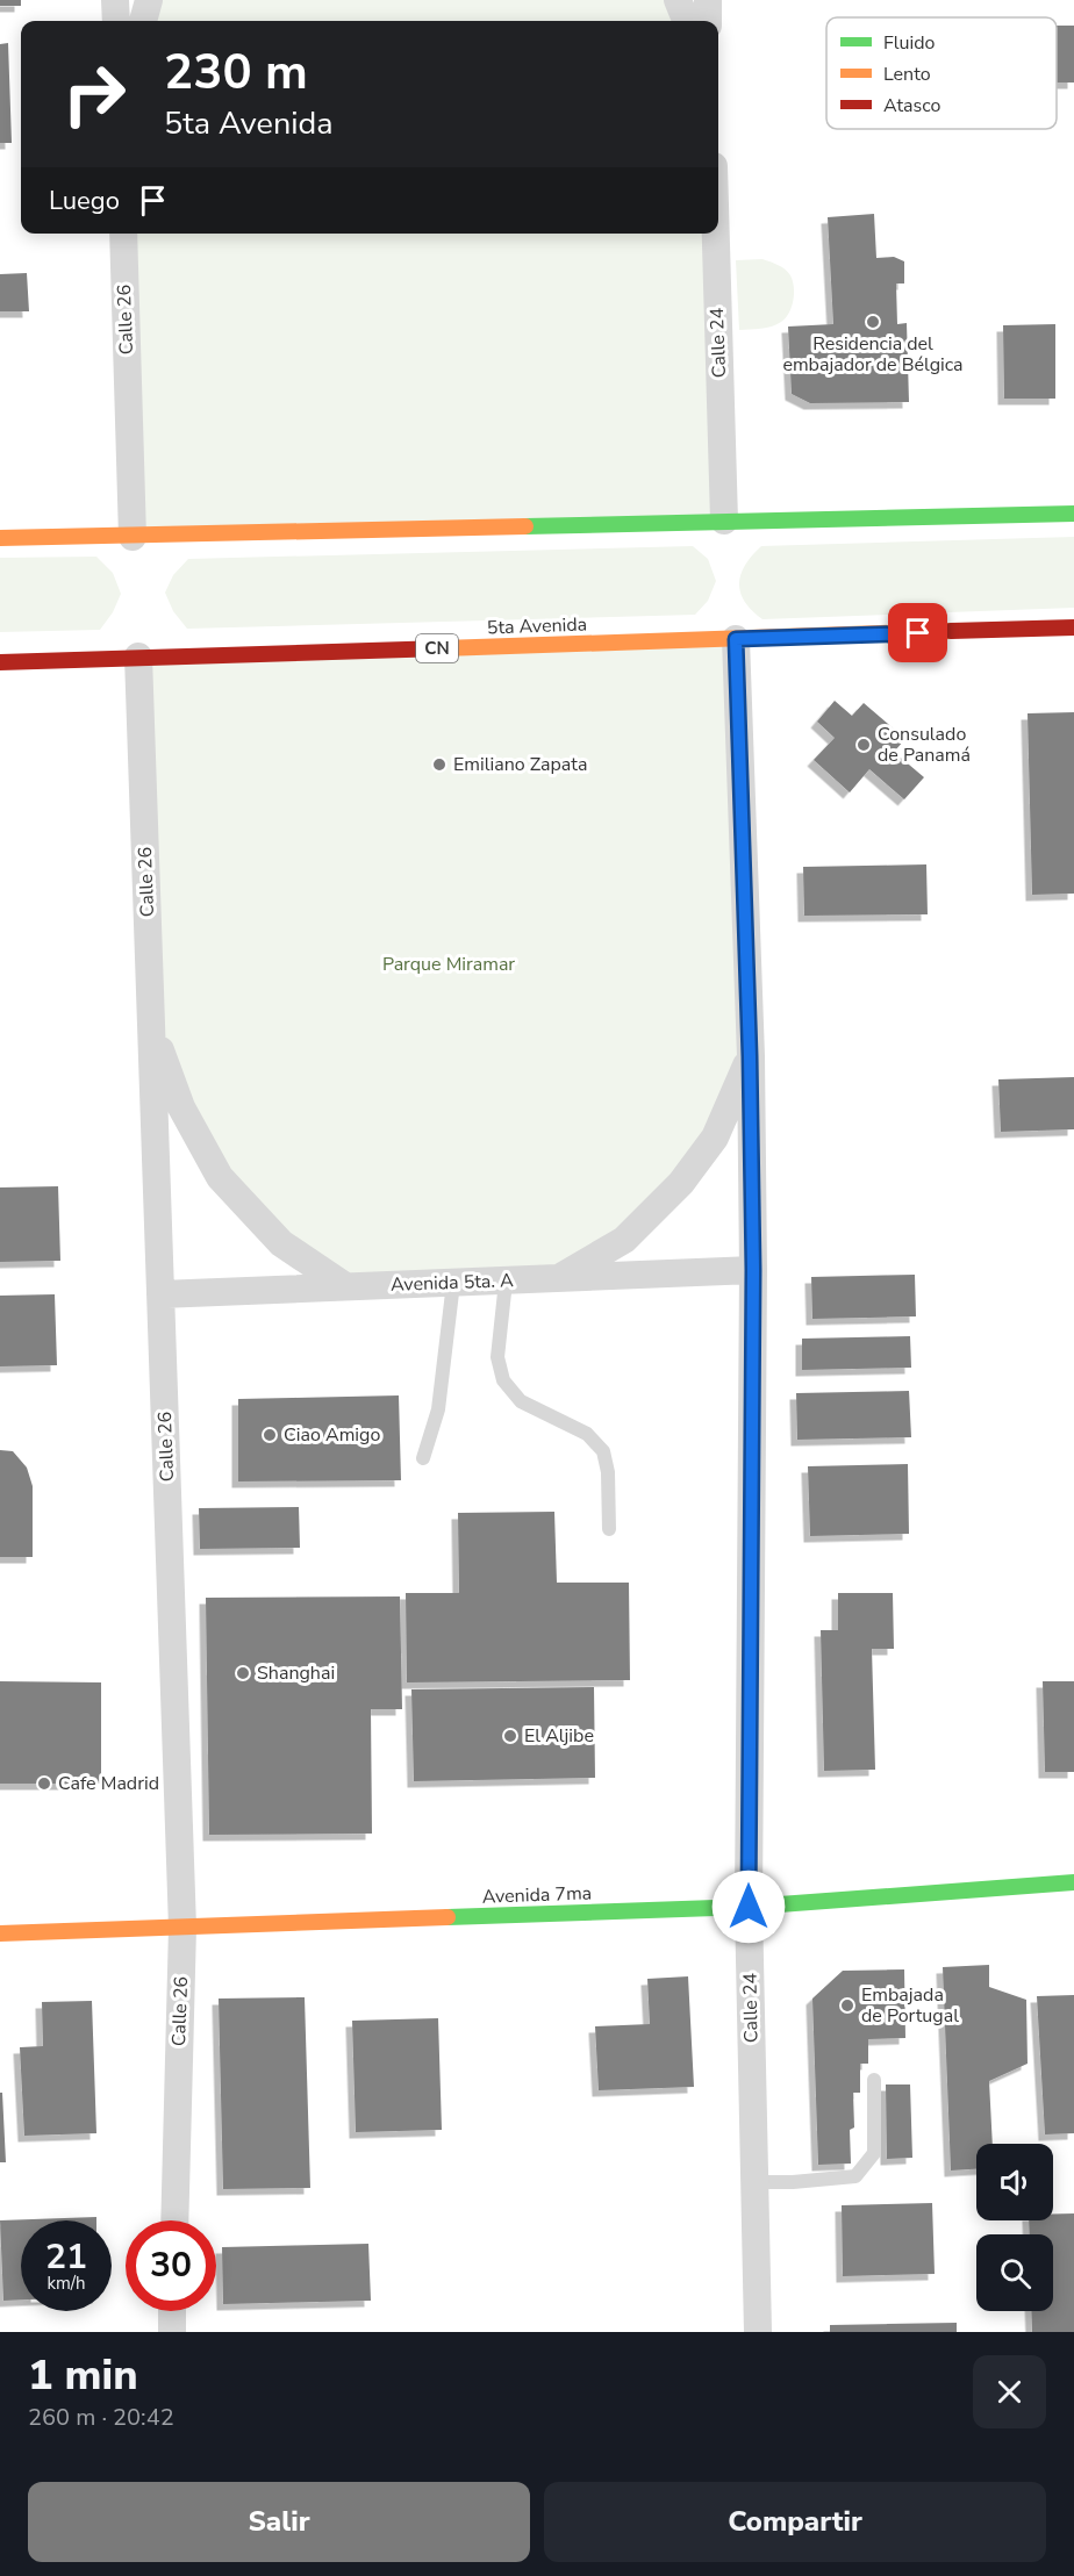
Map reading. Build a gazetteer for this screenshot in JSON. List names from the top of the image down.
{
  "streets": {
    "main road": ["5ta Avenida", "CN", "Avenida 7ma"],
    "street": ["Calle 26", "Calle 24", "Avenida 5ta. A"]
  },
  "crossings": [
    ["Calle 26", "5ta Avenida"],
    ["Calle 26", "Avenida 5ta. A"],
    ["Calle 26", "Avenida 7ma"],
    ["Calle 24", "5ta Avenida"],
    ["Calle 24", "Avenida 5ta. A"],
    ["Calle 24", "Avenida 7ma"]
  ],
  "parks": ["Parque Miramar"],
  "places": [
    "Residencia del embajador de Bélgica",
    "Consulado de Panamá",
    "Emiliano Zapata",
    "Ciao Amigo",
    "Shanghai",
    "El Aljibe",
    "Cafe Madrid",
    "Embajada de Portugal"
  ],
  "legend": ["Fluido", "Lento", "Atasco"],
  "page": {
    "turn": ["230 m", "5ta Avenida"],
    "then": "Luego",
    "speed": "21 km/h",
    "limit": "30",
    "heading": ["1 min", "260 m · 20:42"],
    "buttons": ["Salir", "Compartir"]
  }
}
